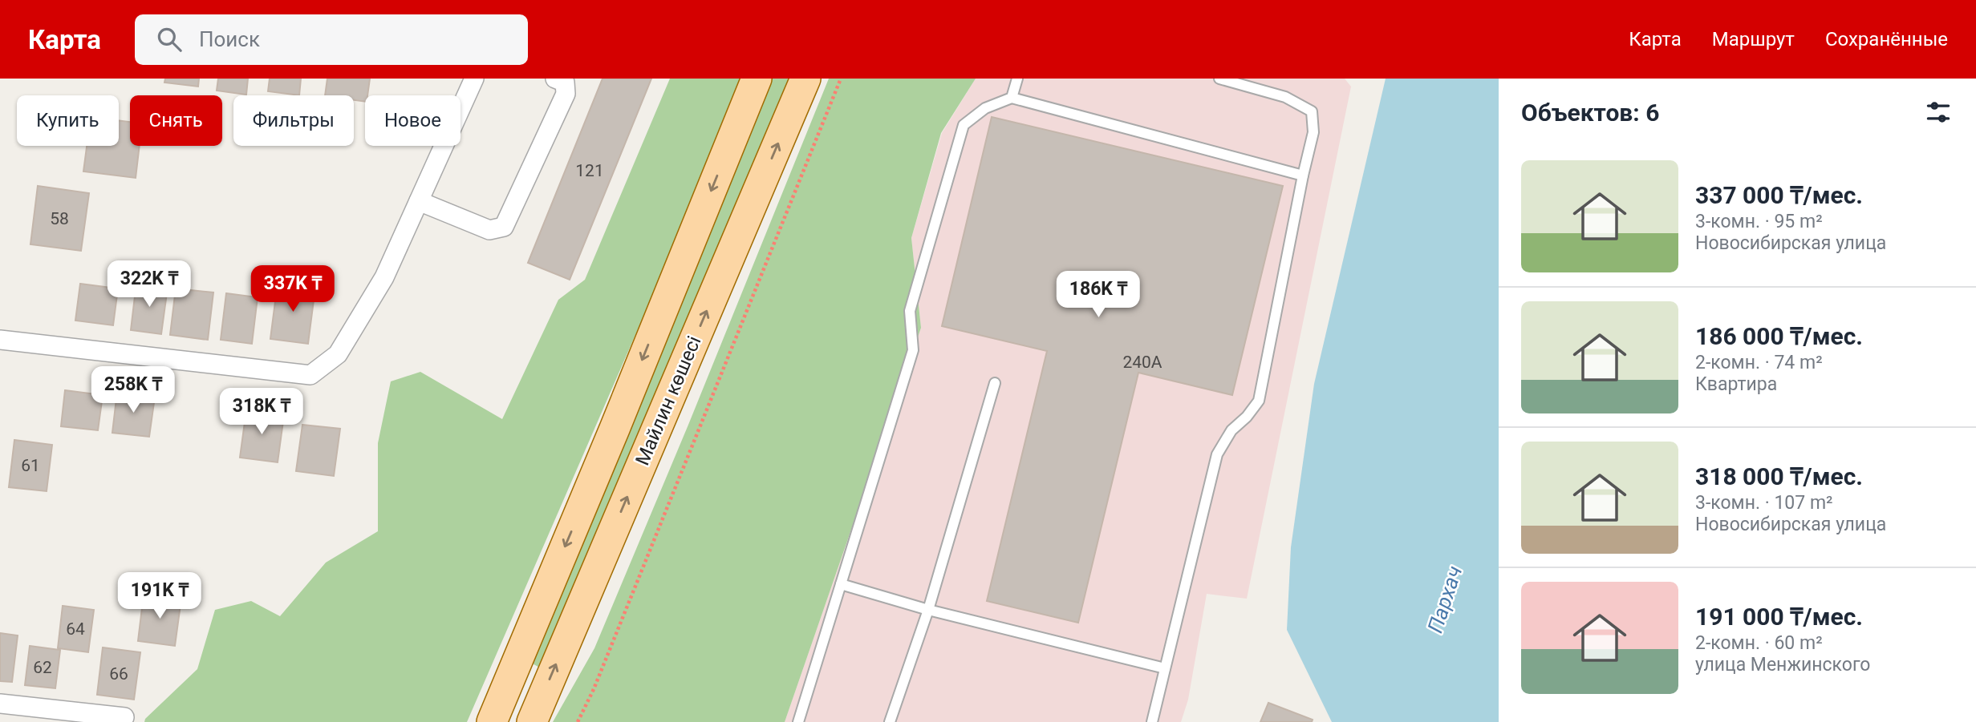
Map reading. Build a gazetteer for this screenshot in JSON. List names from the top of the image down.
{
  "streets": {
    "main road": ["Майлин көшесі"]
  },
  "water": ["Пархач"],
  "house_numbers": [
    "121",
    "58",
    "240А",
    "61",
    "64",
    "62",
    "66"
  ],
  "page": {
    "header": "Карта",
    "search": "Поиск",
    "nav": ["Карта", "Маршрут", "Сохранённые"],
    "heading": "Объектов: 6",
    "chip": [
      "Купить",
      "Снять",
      "Фильтры",
      "Новое"
    ],
    "list": [
      {
        "name": "337 000 ₸/мес.",
        "note": "3-комн. · 95 m² · Новосибирская улица"
      },
      {
        "name": "186 000 ₸/мес.",
        "note": "2-комн. · 74 m² · Квартира"
      },
      {
        "name": "318 000 ₸/мес.",
        "note": "3-комн. · 107 m² · Новосибирская улица"
      },
      {
        "name": "191 000 ₸/мес.",
        "note": "2-комн. · 60 m² · улица Менжинского"
      }
    ],
    "price": [
      "322K ₸",
      "337K ₸",
      "186K ₸",
      "258K ₸",
      "318K ₸",
      "191K ₸"
    ]
  }
}
